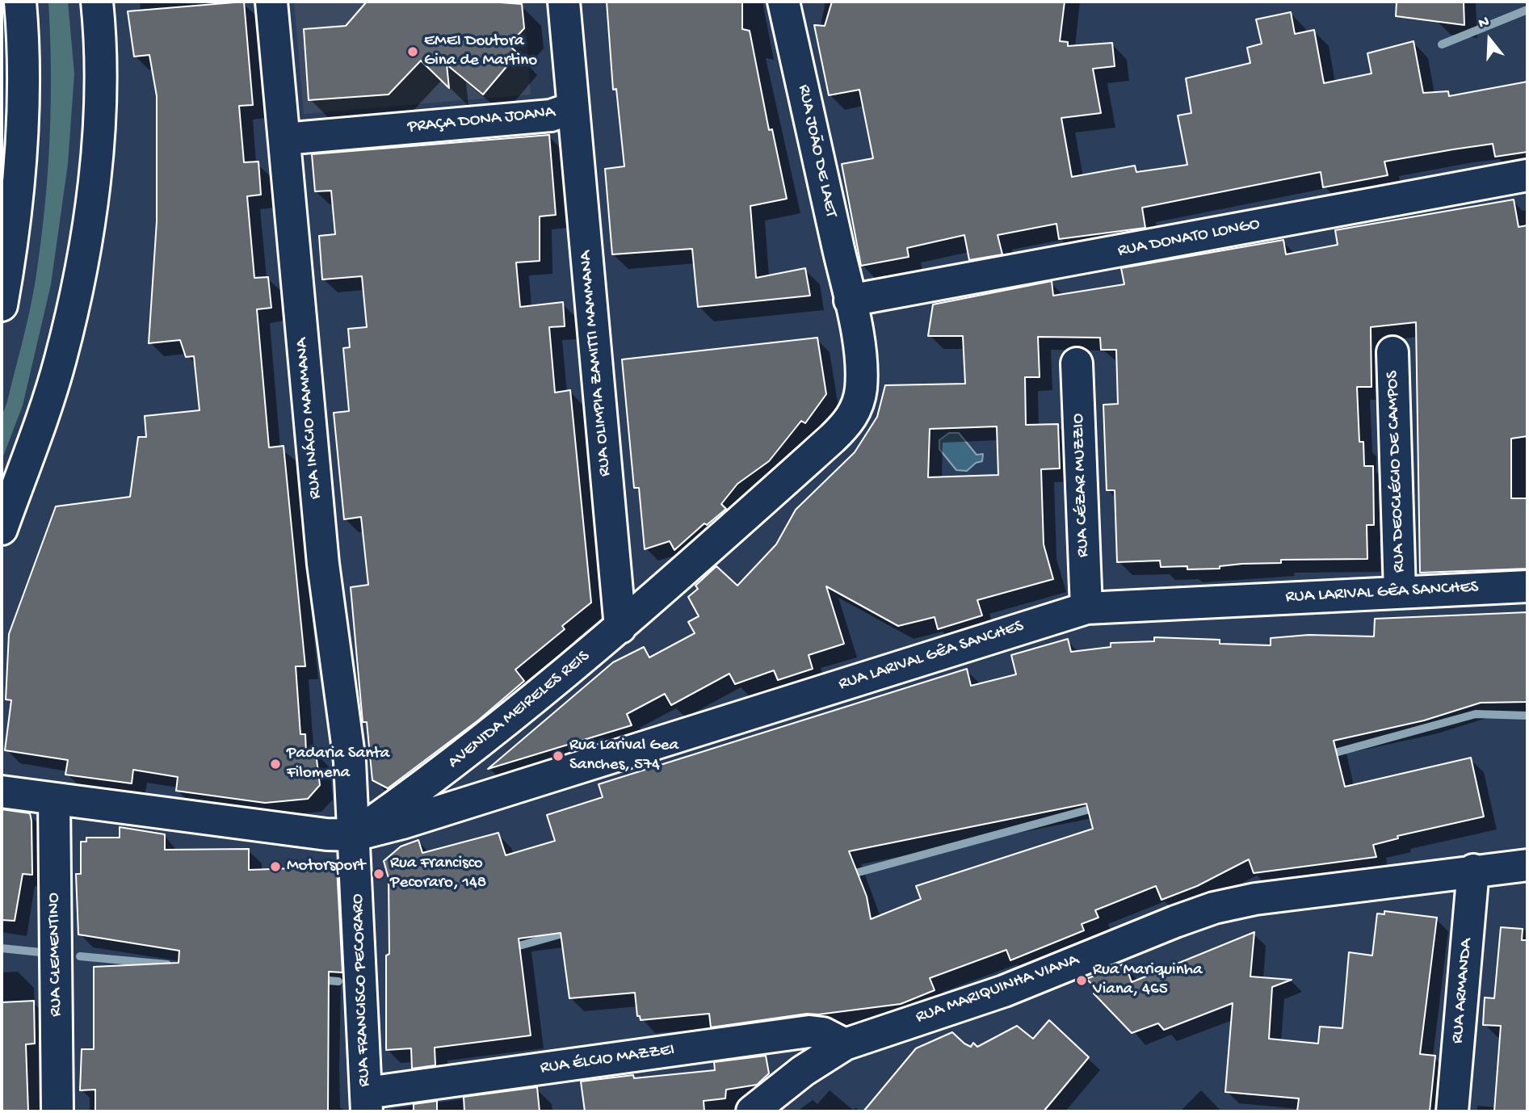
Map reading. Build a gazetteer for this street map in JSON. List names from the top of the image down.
{
  "streets": {
    "street": [
      "PRAÇA DONA JOANA",
      "RUA JOÃO DE LAET",
      "RUA DONATO LONGO",
      "RUA OLIMPIA ZAMITTI MAMMANA",
      "RUA INÁCIO MAMMANA",
      "RUA DEOCLÉCIO DE CAMPOS",
      "RUA CÉZAR MUZZIO",
      "RUA LARIVAL GÊA SANCHES",
      "AVENIDA MEIRELES REIS",
      "RUA CLEMENTINO",
      "RUA MARIQUINHA VIANA",
      "RUA FRANCISCO PECORARO",
      "RUA ARMANDA",
      "RUA ÉLCIO MAZZEI"
    ]
  },
  "crossings": [
    ["PRAÇA DONA JOANA", "RUA OLIMPIA ZAMITTI MAMMANA"],
    ["PRAÇA DONA JOANA", "RUA INÁCIO MAMMANA"],
    ["RUA JOÃO DE LAET", "RUA DONATO LONGO"],
    ["RUA JOÃO DE LAET", "AVENIDA MEIRELES REIS"],
    ["RUA DONATO LONGO", "AVENIDA MEIRELES REIS"],
    ["RUA OLIMPIA ZAMITTI MAMMANA", "AVENIDA MEIRELES REIS"],
    ["RUA INÁCIO MAMMANA", "RUA LARIVAL GÊA SANCHES"],
    ["RUA INÁCIO MAMMANA", "AVENIDA MEIRELES REIS"],
    ["RUA INÁCIO MAMMANA", "RUA FRANCISCO PECORARO"],
    ["RUA DEOCLÉCIO DE CAMPOS", "RUA LARIVAL GÊA SANCHES"],
    ["RUA CÉZAR MUZZIO", "RUA LARIVAL GÊA SANCHES"],
    ["RUA LARIVAL GÊA SANCHES", "AVENIDA MEIRELES REIS"],
    ["RUA LARIVAL GÊA SANCHES", "RUA FRANCISCO PECORARO"],
    ["AVENIDA MEIRELES REIS", "RUA FRANCISCO PECORARO"],
    ["RUA MARIQUINHA VIANA", "RUA ARMANDA"],
    ["RUA MARIQUINHA VIANA", "RUA ÉLCIO MAZZEI"],
    ["RUA FRANCISCO PECORARO", "RUA ÉLCIO MAZZEI"]
  ],
  "places": [
    "EMEI Doutora Gina de Martino",
    "Rua Larival Gea Sanches, 574",
    "Padaria Santa Filomena",
    "Motorsport",
    "Rua Francisco Pecoraro, 148",
    "Rua Mariquinha Viana, 465"
  ],
  "north": "top"
}
